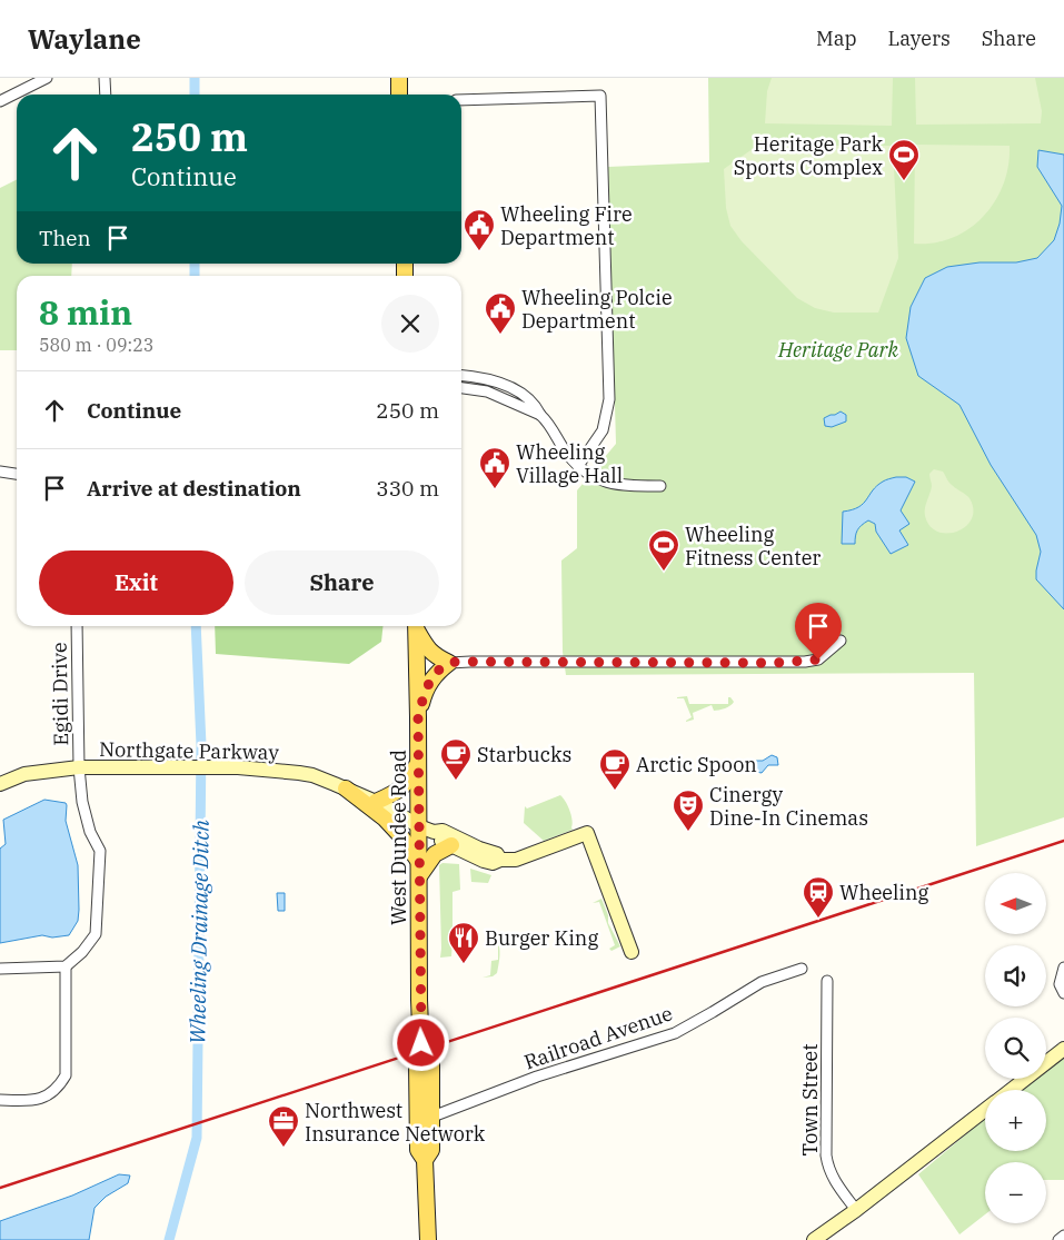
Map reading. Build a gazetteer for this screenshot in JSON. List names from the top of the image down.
{
  "streets": {
    "main road": ["West Dundee Road"],
    "street": [
      "Egidi Drive",
      "Northgate Parkway",
      "Railroad Avenue",
      "Town Street"
    ]
  },
  "crossings": [
    ["Egidi Drive", "Northgate Parkway"],
    ["Northgate Parkway", "West Dundee Road"],
    ["West Dundee Road", "Railroad Avenue"]
  ],
  "water": ["Wheeling Drainage Ditch"],
  "parks": ["Heritage Park"],
  "places": {
    "sports": ["Heritage Park Sports Complex", "Wheeling Fitness Center"],
    "public building": ["Wheeling Fire Department", "Wheeling Polcie Department", "Wheeling Village Hall"],
    "cafe": ["Starbucks", "Arctic Spoon"],
    "theatre": ["Cinergy Dine-In Cinemas"],
    "station": ["Wheeling"],
    "restaurant": ["Burger King"],
    "office": ["Northwest Insurance Network"]
  },
  "north": "left",
  "page": {
    "header": "Waylane",
    "nav": ["Map", "Layers", "Share"],
    "turn": ["250 m", "Continue"],
    "then": "Then",
    "heading": ["8 min", "580 m · 09:23"],
    "list": [
      {
        "name": "Continue",
        "value": "250 m"
      },
      {
        "name": "Arrive at destination",
        "value": "330 m"
      }
    ],
    "buttons": ["Exit", "Share"],
    "map_buttons": ["+", "−"]
  }
}
